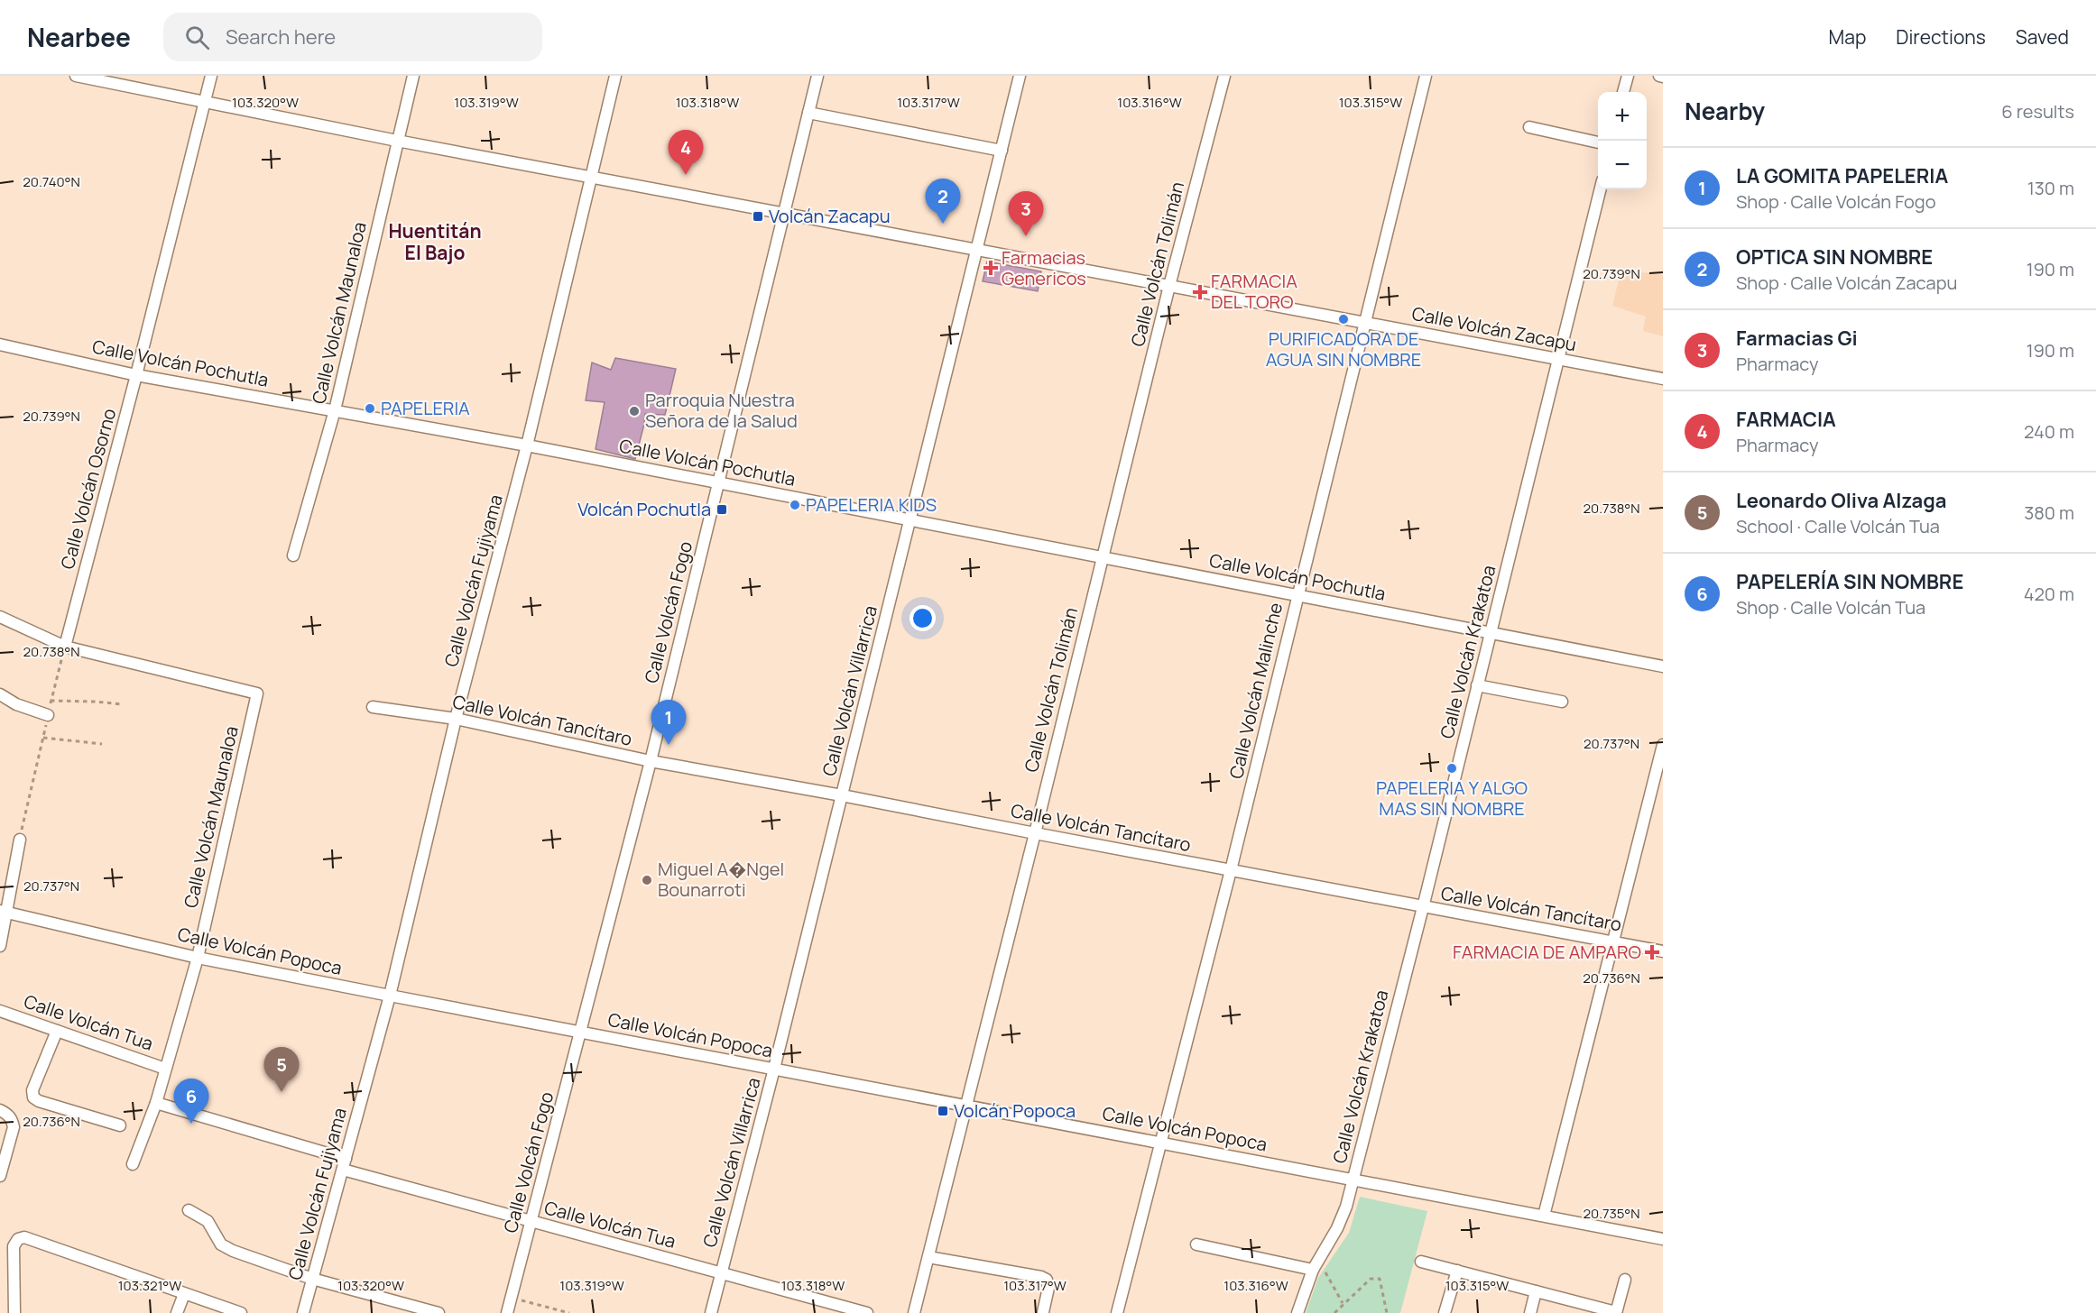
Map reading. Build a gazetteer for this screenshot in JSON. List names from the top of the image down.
{
  "streets": {
    "street": [
      "Calle Volcán Tolimán",
      "Calle Volcán Maunaloa",
      "Calle Volcán Zacapu",
      "Calle Volcán Pochutla",
      "Calle Volcán Osorno",
      "Calle Volcán Fujiyama",
      "Calle Volcán Fogo",
      "Calle Volcán Krakatoa",
      "Calle Volcán Villarrica",
      "Calle Volcán Malinche",
      "Calle Volcán Tancítaro",
      "Calle Volcán Popoca",
      "Calle Volcán Tua"
    ]
  },
  "crossings": [
    ["Calle Volcán Tolimán", "Calle Volcán Zacapu"],
    ["Calle Volcán Tolimán", "Calle Volcán Pochutla"],
    ["Calle Volcán Tolimán", "Calle Volcán Tancítaro"],
    ["Calle Volcán Tolimán", "Calle Volcán Popoca"],
    ["Calle Volcán Maunaloa", "Calle Volcán Zacapu"],
    ["Calle Volcán Maunaloa", "Calle Volcán Pochutla"],
    ["Calle Volcán Maunaloa", "Calle Volcán Osorno"],
    ["Calle Volcán Maunaloa", "Calle Volcán Popoca"],
    ["Calle Volcán Maunaloa", "Calle Volcán Tua"],
    ["Calle Volcán Zacapu", "Calle Volcán Osorno"],
    ["Calle Volcán Zacapu", "Calle Volcán Fujiyama"],
    ["Calle Volcán Zacapu", "Calle Volcán Fogo"],
    ["Calle Volcán Zacapu", "Calle Volcán Krakatoa"],
    ["Calle Volcán Zacapu", "Calle Volcán Villarrica"],
    ["Calle Volcán Zacapu", "Calle Volcán Malinche"],
    ["Calle Volcán Pochutla", "Calle Volcán Osorno"],
    ["Calle Volcán Pochutla", "Calle Volcán Fujiyama"],
    ["Calle Volcán Pochutla", "Calle Volcán Fogo"],
    ["Calle Volcán Pochutla", "Calle Volcán Krakatoa"],
    ["Calle Volcán Pochutla", "Calle Volcán Villarrica"],
    ["Calle Volcán Pochutla", "Calle Volcán Malinche"],
    ["Calle Volcán Fujiyama", "Calle Volcán Tancítaro"],
    ["Calle Volcán Fujiyama", "Calle Volcán Popoca"],
    ["Calle Volcán Fujiyama", "Calle Volcán Tua"],
    ["Calle Volcán Fogo", "Calle Volcán Tancítaro"],
    ["Calle Volcán Fogo", "Calle Volcán Popoca"],
    ["Calle Volcán Fogo", "Calle Volcán Tua"],
    ["Calle Volcán Krakatoa", "Calle Volcán Tancítaro"],
    ["Calle Volcán Krakatoa", "Calle Volcán Popoca"],
    ["Calle Volcán Villarrica", "Calle Volcán Tancítaro"],
    ["Calle Volcán Villarrica", "Calle Volcán Popoca"],
    ["Calle Volcán Villarrica", "Calle Volcán Tua"],
    ["Calle Volcán Malinche", "Calle Volcán Tancítaro"],
    ["Calle Volcán Malinche", "Calle Volcán Popoca"]
  ],
  "districts": ["Huentitán El Bajo"],
  "places": {
    "transit": ["Volcán Zacapu", "Volcán Pochutla", "Volcán Popoca"],
    "health": ["Farmacias Genericos", "FARMACIA DEL TORO", "FARMACIA DE AMPARO"],
    "other": [
      "PURIFICADORA DE AGUA SIN NOMBRE",
      "PAPELERIA",
      "Parroquia Nuestra Señora de la Salud",
      "PAPELERIA KIDS",
      "PAPELERIA Y ALGO MAS SIN NOMBRE",
      "Miguel A�Ngel Bounarroti"
    ]
  },
  "page": {
    "header": "Nearbee",
    "search": "Search here",
    "nav": ["Map", "Directions", "Saved"],
    "heading": ["Nearby", "6 results"],
    "map_buttons": ["+", "−"],
    "pins": [
      "4",
      "2",
      "3",
      "1",
      "5",
      "6"
    ],
    "list": [
      {
        "mark": "1",
        "name": "LA GOMITA PAPELERIA",
        "note": "Shop · Calle Volcán Fogo",
        "value": "130 m"
      },
      {
        "mark": "2",
        "name": "OPTICA SIN NOMBRE",
        "note": "Shop · Calle Volcán Zacapu",
        "value": "190 m"
      },
      {
        "mark": "3",
        "name": "Farmacias Gi",
        "note": "Pharmacy",
        "value": "190 m"
      },
      {
        "mark": "4",
        "name": "FARMACIA",
        "note": "Pharmacy",
        "value": "240 m"
      },
      {
        "mark": "5",
        "name": "Leonardo Oliva Alzaga",
        "note": "School · Calle Volcán Tua",
        "value": "380 m"
      },
      {
        "mark": "6",
        "name": "PAPELERÍA SIN NOMBRE",
        "note": "Shop · Calle Volcán Tua",
        "value": "420 m"
      }
    ]
  },
  "coordinates": [
    "103.320°W",
    "103.319°W",
    "103.318°W",
    "103.317°W",
    "103.316°W",
    "103.315°W",
    "20.740°N",
    "20.739°N",
    "20.738°N",
    "20.737°N",
    "20.736°N",
    "20.735°N",
    "103.321°W"
  ]
}
